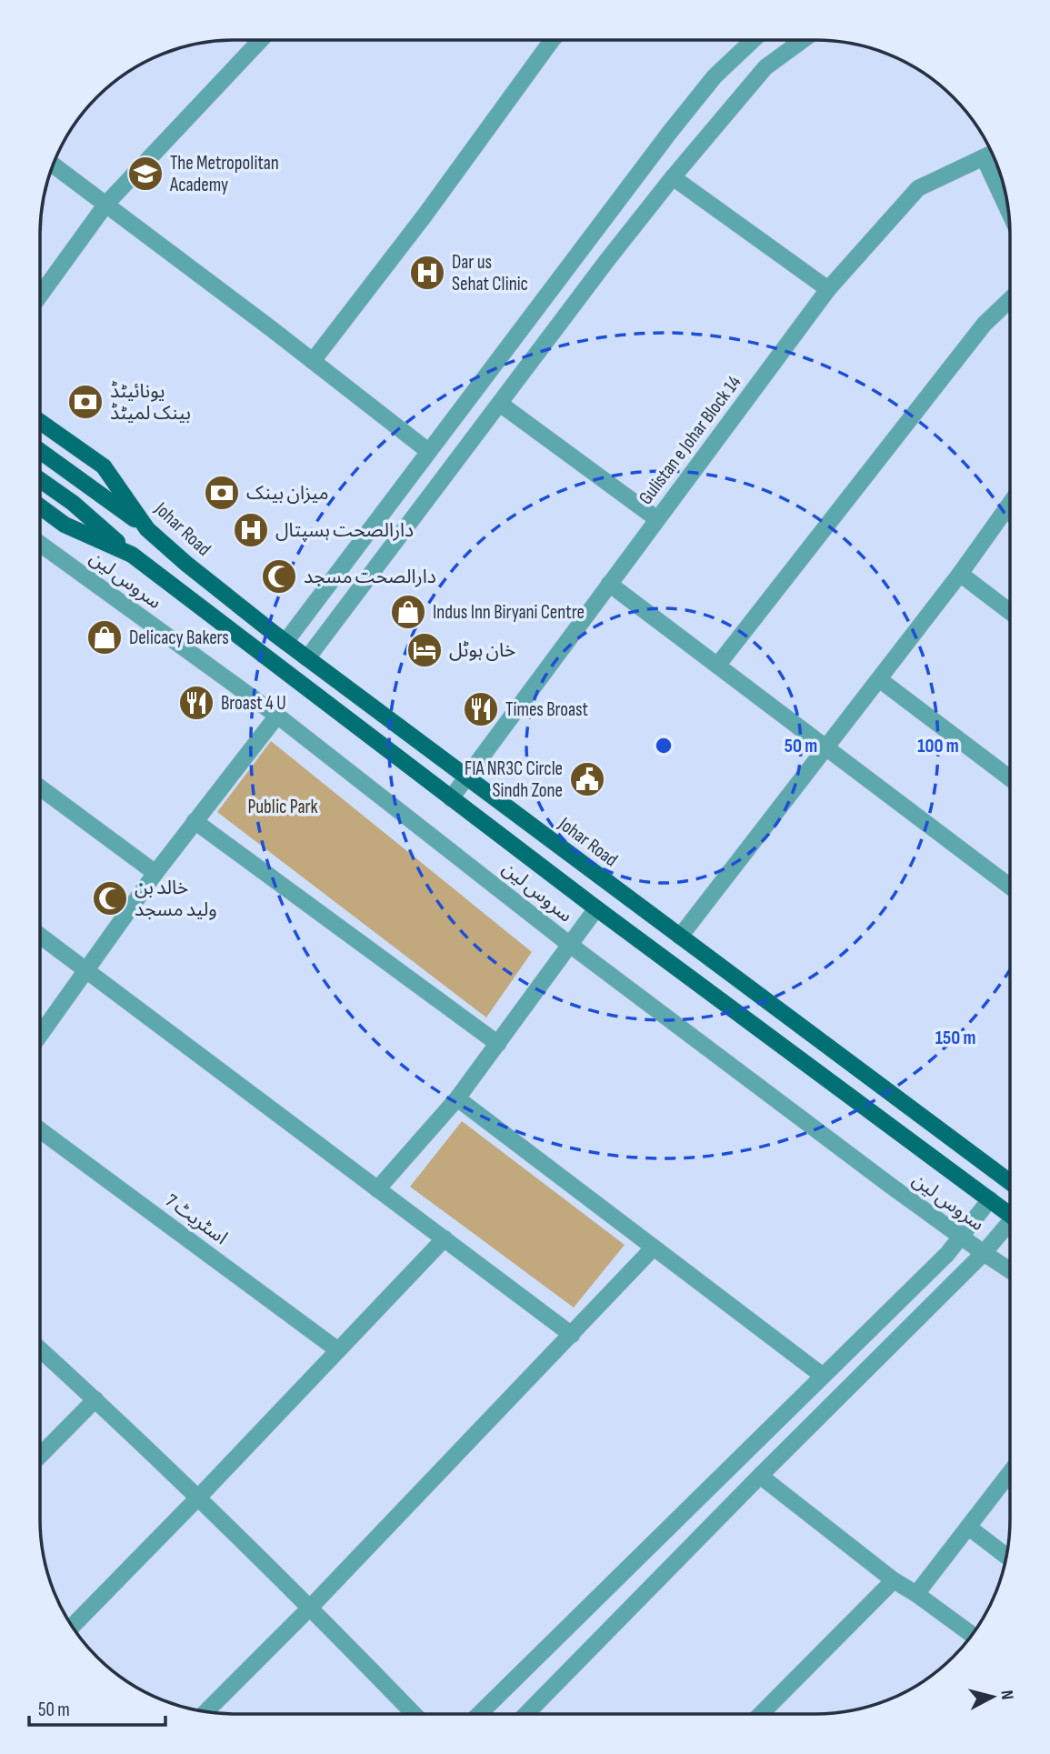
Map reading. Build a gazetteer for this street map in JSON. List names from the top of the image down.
{
  "streets": {
    "main road": ["Johar Road"],
    "street": ["Gulistan e Johar Block 14", "سروس لین", "اسٹریٹ 7"]
  },
  "crossings": [
    ["Gulistan e Johar Block 14", "Johar Road"]
  ],
  "parks": ["Public Park"],
  "places": {
    "school or university": ["The Metropolitan Academy"],
    "hospital": ["Dar us Sehat Clinic", "دارالصحت ہسپتال"],
    "bank": ["یونائیٹڈ بینک لمیٹڈ", "میزان بینک"],
    "mosque": ["دارالصحت مسجد", "خالد بن ولید مسجد"],
    "shop": ["Indus Inn Biryani Centre", "Delicacy Bakers"],
    "hotel": ["خان ہوٹل"],
    "restaurant": ["Broast 4 U", "Times Broast"],
    "public building": ["FIA NR3C Circle Sindh Zone"]
  },
  "scale_bar": "50 m",
  "north": "right",
  "rings": ["50 m", "100 m", "150 m"]
}
